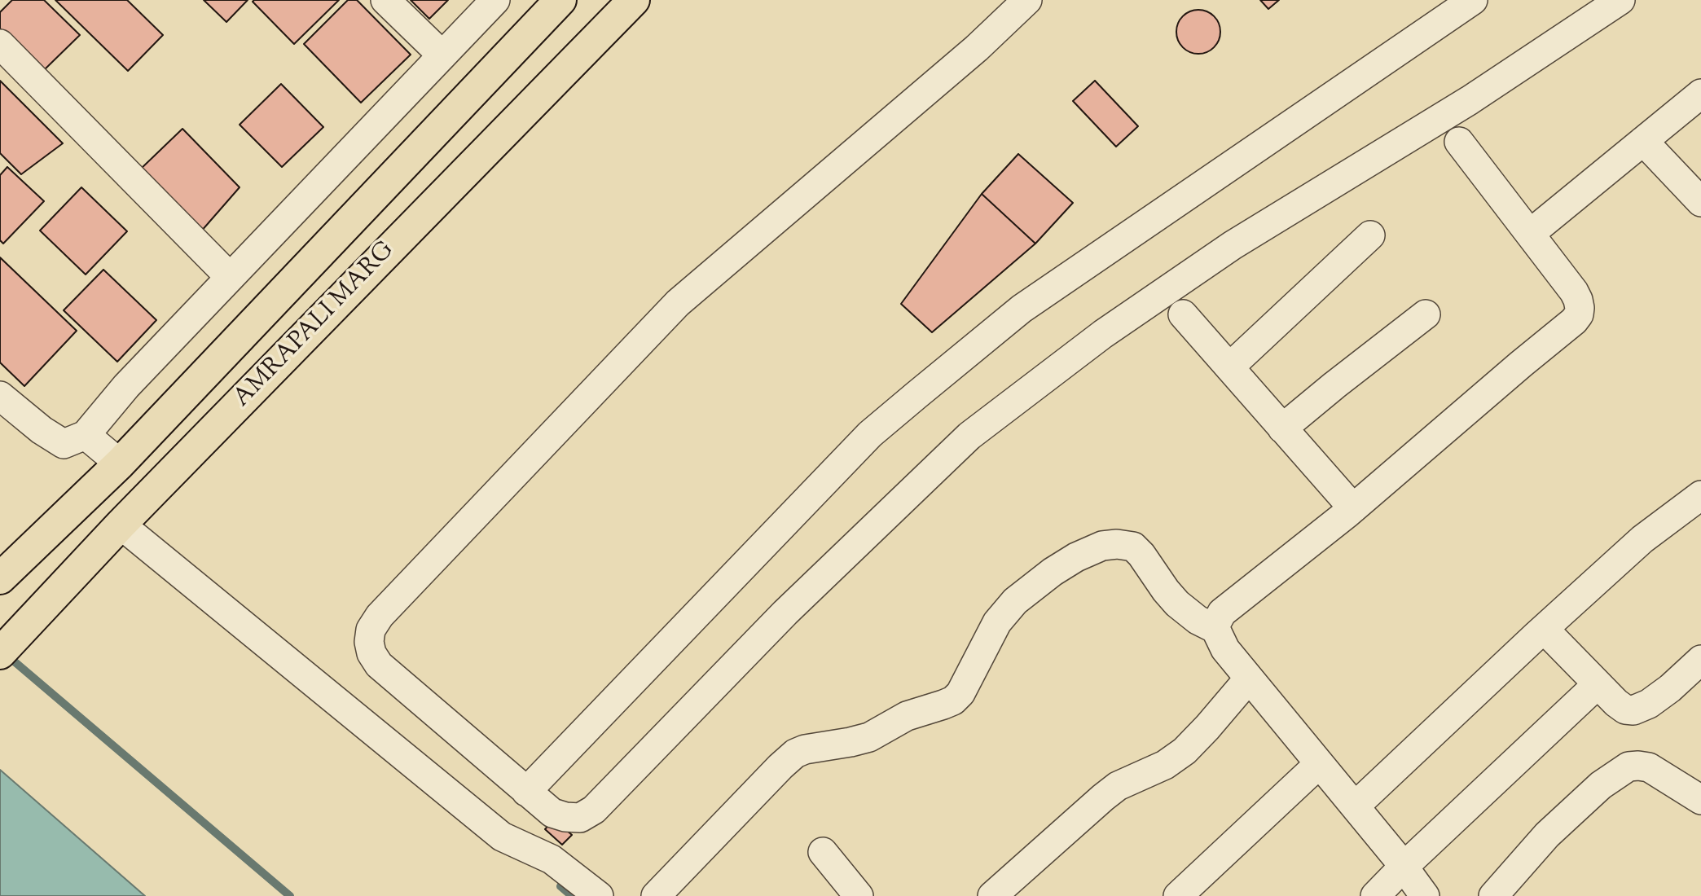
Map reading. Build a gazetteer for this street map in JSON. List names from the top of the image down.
{
  "streets": {
    "main road": ["AMRAPALI MARG"]
  }
}
